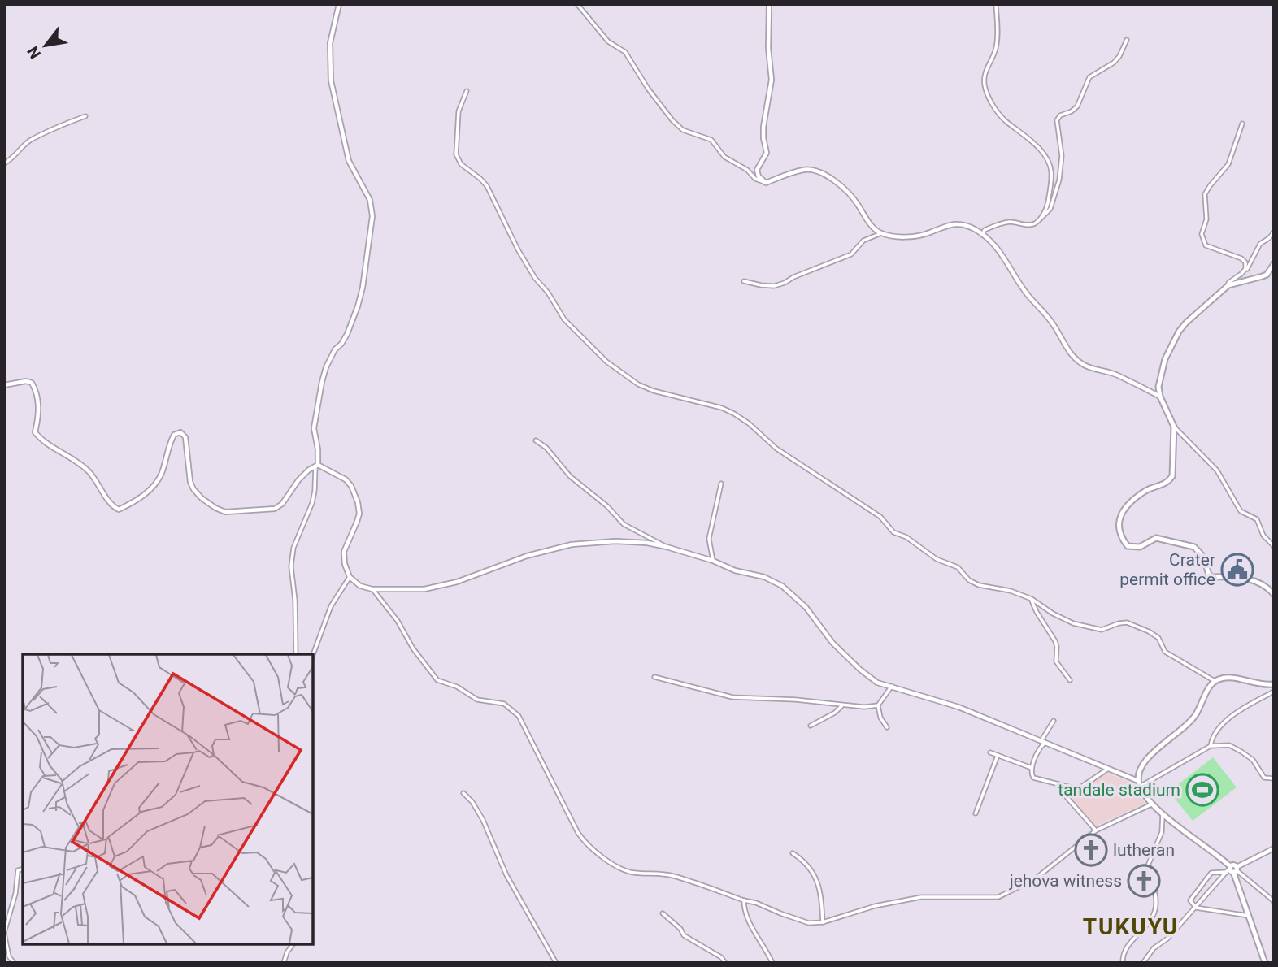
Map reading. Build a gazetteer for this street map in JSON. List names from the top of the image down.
{
  "districts": ["TUKUYU"],
  "places": {
    "public building": ["Crater permit office"],
    "sports": ["tandale stadium"],
    "church": ["lutheran", "jehova witness"]
  },
  "north": "bottom left"
}
